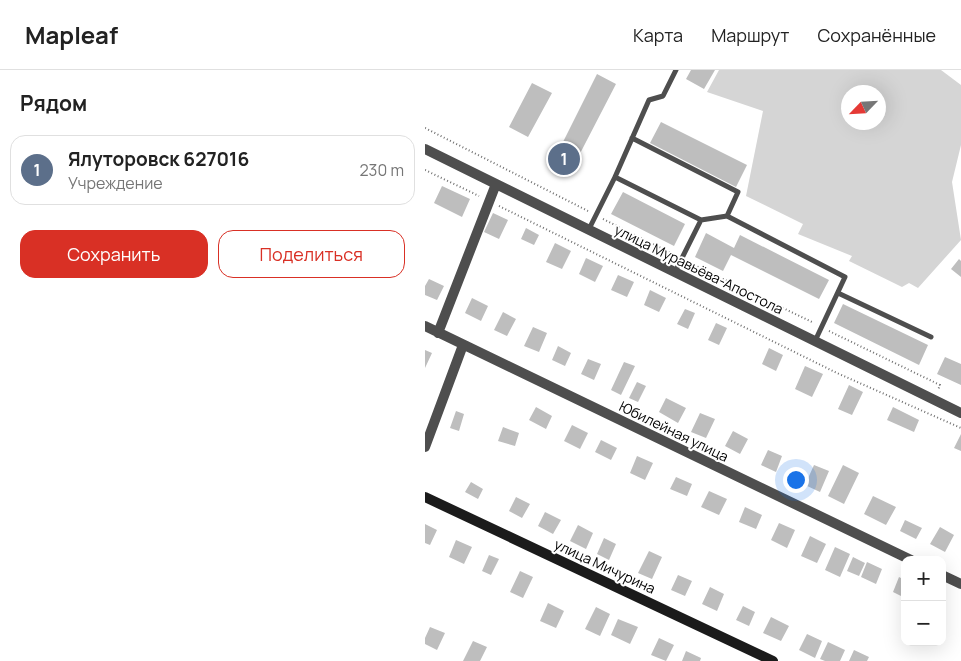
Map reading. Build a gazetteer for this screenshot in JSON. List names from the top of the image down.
{
  "streets": {
    "street": ["улица Муравьёва-Апостола", "Юбилейная улица", "улица Мичурина"]
  },
  "north": "bottom left",
  "page": {
    "header": "Mapleaf",
    "nav": ["Карта", "Маршрут", "Сохранённые"],
    "heading": "Рядом",
    "list": [
      {
        "mark": "1",
        "name": "Ялуторовск 627016",
        "note": "Учреждение",
        "value": "230 m"
      }
    ],
    "pins": "1",
    "buttons": ["Сохранить", "Поделиться"],
    "map_buttons": ["+", "−"]
  }
}
